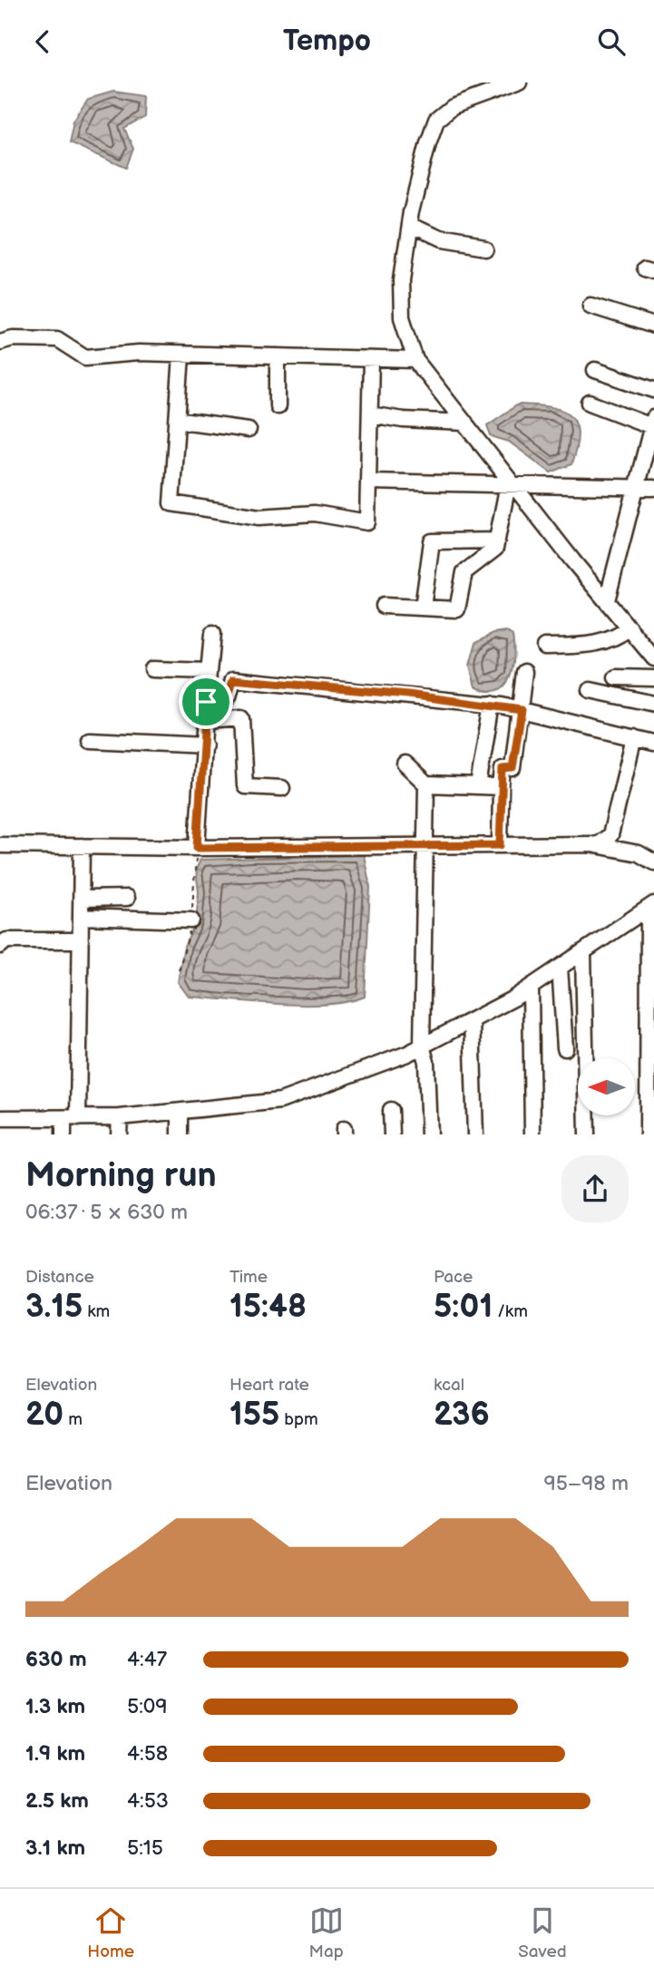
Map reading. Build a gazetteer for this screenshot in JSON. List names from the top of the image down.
{
  "north": "left",
  "page": {
    "header": "Tempo",
    "heading": ["Morning run", "06:37 · 5 × 630 m"],
    "stats": [
      ["Distance", "3.15 km"],
      ["Time", "15:48"],
      ["Pace", "5:01 /km"],
      ["Elevation", "20 m"],
      ["Heart rate", "155 bpm"],
      ["kcal", "236"]
    ],
    "chart": ["Elevation", "95–98 m"],
    "list": [
      {
        "name": "630 m",
        "note": "4:47"
      },
      {
        "name": "1.3 km",
        "note": "5:09"
      },
      {
        "name": "1.9 km",
        "note": "4:58"
      },
      {
        "name": "2.5 km",
        "note": "4:53"
      },
      {
        "name": "3.1 km",
        "note": "5:15"
      }
    ],
    "tabs": ["Home", "Map", "Saved"]
  }
}
